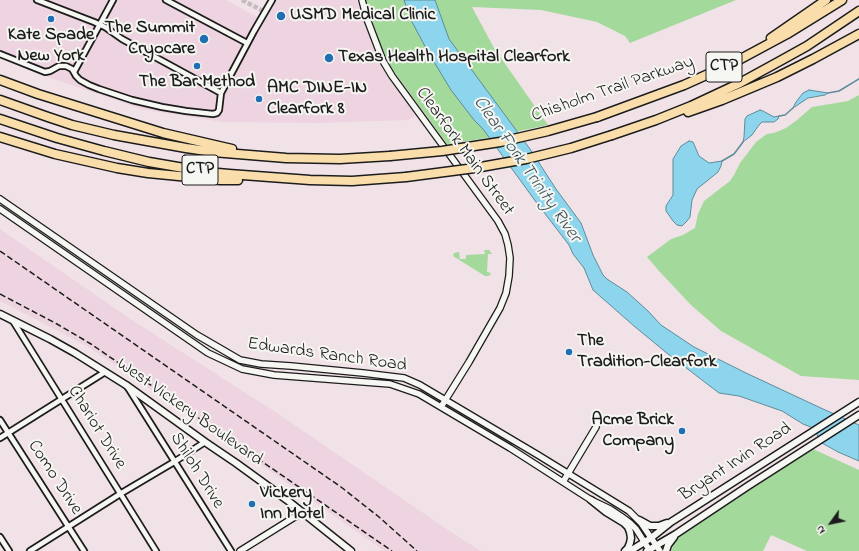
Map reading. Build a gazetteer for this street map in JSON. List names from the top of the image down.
{
  "streets": {
    "highway": ["CTP", "Chisholm Trail Parkway"],
    "main road": ["West Vickery Boulevard", "Bryant Irvin Road"],
    "street": [
      "Clearfork Main Street",
      "Edwards Ranch Road",
      "Chariot Drive",
      "Shiloh Drive",
      "Como Drive"
    ]
  },
  "crossings": [
    ["Clearfork Main Street", "Edwards Ranch Road"],
    ["Edwards Ranch Road", "Bryant Irvin Road"],
    ["West Vickery Boulevard", "Chariot Drive"],
    ["West Vickery Boulevard", "Shiloh Drive"]
  ],
  "water": ["Clear Fork Trinity River"],
  "places": [
    "USMD Medical Clinic",
    "Kate Spade New York",
    "The Summit Cryocare",
    "Texas Health Hospital Clearfork",
    "The Bar Method",
    "AMC DINE-IN Clearfork 8",
    "The Tradition-Clearfork",
    "Acme Brick Company",
    "Vickery Inn Motel"
  ],
  "north": "bottom left"
}
